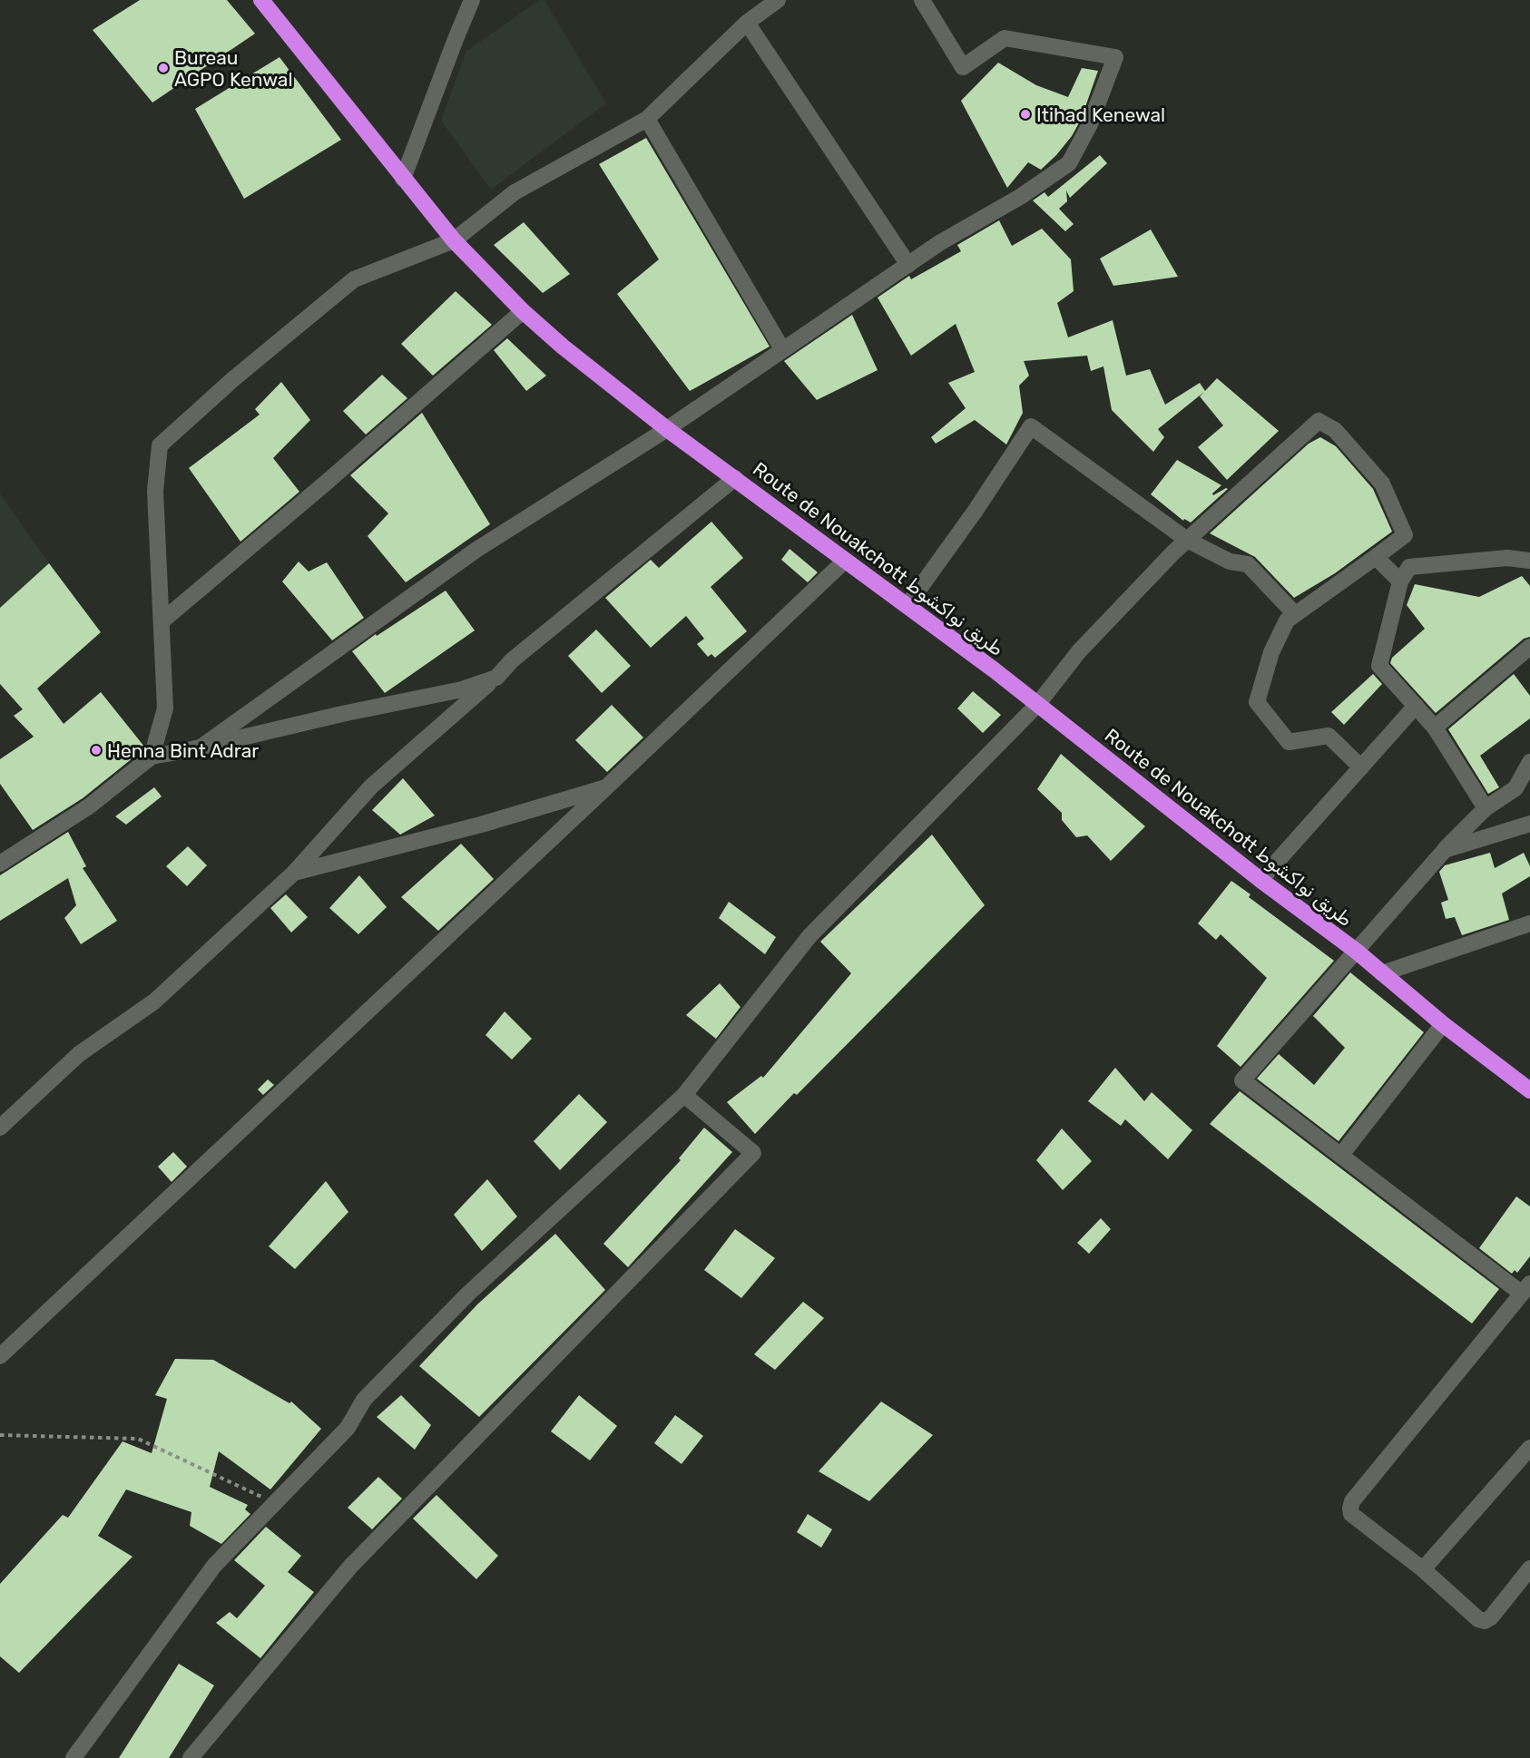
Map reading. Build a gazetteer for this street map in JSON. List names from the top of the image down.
{
  "streets": {
    "highway": ["Route de Nouakchott طريق نواكشوط"]
  },
  "places": ["Bureau AGPO Kenwal", "Itihad Kenewal", "Henna Bint Adrar"]
}
